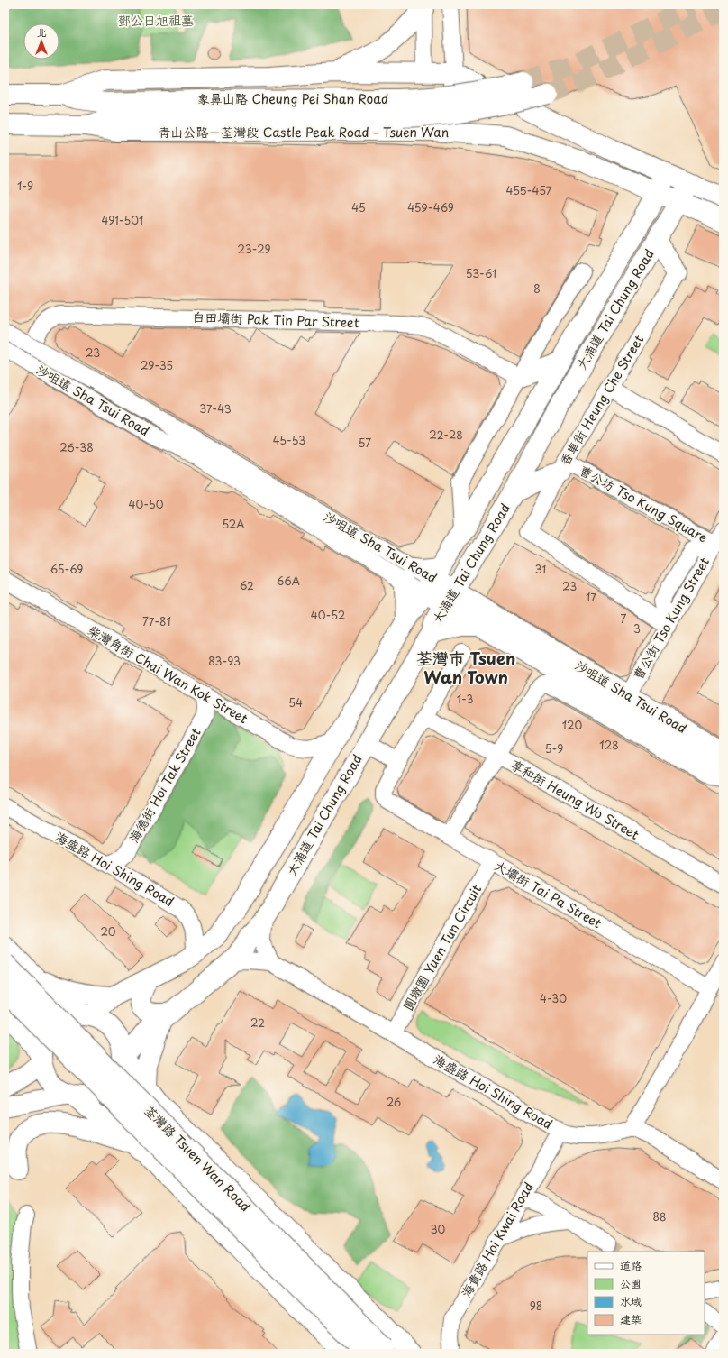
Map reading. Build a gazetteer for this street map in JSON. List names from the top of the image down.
{
  "streets": {
    "main road": [
      "象鼻山路 Cheung Pei Shan Road",
      "青山公路－荃灣段 Castle Peak Road – Tsuen Wan",
      "大涌道 Tai Chung Road",
      "沙咀道 Sha Tsui Road",
      "荃灣路 Tsuen Wan Road"
    ],
    "street": [
      "白田壩街 Pak Tin Par Street",
      "香車街 Heung Che Street",
      "曹公坊 Tso Kung Square",
      "曹公街 Tso Kung Street",
      "柴灣角街 Chai Wan Kok Street",
      "海德街 Hoi Tak Street",
      "享和街 Heung Wo Street",
      "海盛路 Hoi Shing Road",
      "大壩街 Tai Pa Street",
      "圓墩圍 Yuen Tun Circuit",
      "海貴路 Hoi Kwai Road"
    ]
  },
  "crossings": [
    ["象鼻山路 Cheung Pei Shan Road", "青山公路－荃灣段 Castle Peak Road – Tsuen Wan"],
    ["青山公路－荃灣段 Castle Peak Road – Tsuen Wan", "大涌道 Tai Chung Road"],
    ["大涌道 Tai Chung Road", "白田壩街 Pak Tin Par Street"],
    ["大涌道 Tai Chung Road", "沙咀道 Sha Tsui Road"],
    ["大涌道 Tai Chung Road", "柴灣角街 Chai Wan Kok Street"],
    ["大涌道 Tai Chung Road", "海盛路 Hoi Shing Road"],
    ["沙咀道 Sha Tsui Road", "曹公街 Tso Kung Street"],
    ["香車街 Heung Che Street", "曹公坊 Tso Kung Square"],
    ["香車街 Heung Che Street", "曹公街 Tso Kung Street"],
    ["曹公坊 Tso Kung Square", "曹公街 Tso Kung Street"],
    ["柴灣角街 Chai Wan Kok Street", "海德街 Hoi Tak Street"],
    ["海德街 Hoi Tak Street", "海盛路 Hoi Shing Road"],
    ["海盛路 Hoi Shing Road", "圓墩圍 Yuen Tun Circuit"],
    ["海盛路 Hoi Shing Road", "海貴路 Hoi Kwai Road"],
    ["大壩街 Tai Pa Street", "圓墩圍 Yuen Tun Circuit"]
  ],
  "districts": ["荃灣市 Tsuen Wan Town"],
  "parks": ["鄧公日旭祖墓"],
  "house_numbers": [
    "1-9",
    "455-457",
    "45",
    "459-469",
    "491-501",
    "23-29",
    "53-61",
    "8",
    "23",
    "29-35",
    "37-43",
    "22-28",
    "45-53",
    "57",
    "26-38",
    "40-50",
    "52A",
    "65-69",
    "31",
    "66A",
    "62",
    "23",
    "17",
    "40-52",
    "7",
    "77-81",
    "3",
    "83-93",
    "1-3",
    "54",
    "120",
    "128",
    "5-9",
    "20",
    "4-30",
    "22",
    "26",
    "88",
    "30",
    "98"
  ],
  "legend": [
    "道路",
    "公園",
    "水域",
    "建築"
  ],
  "north": "top"
}
